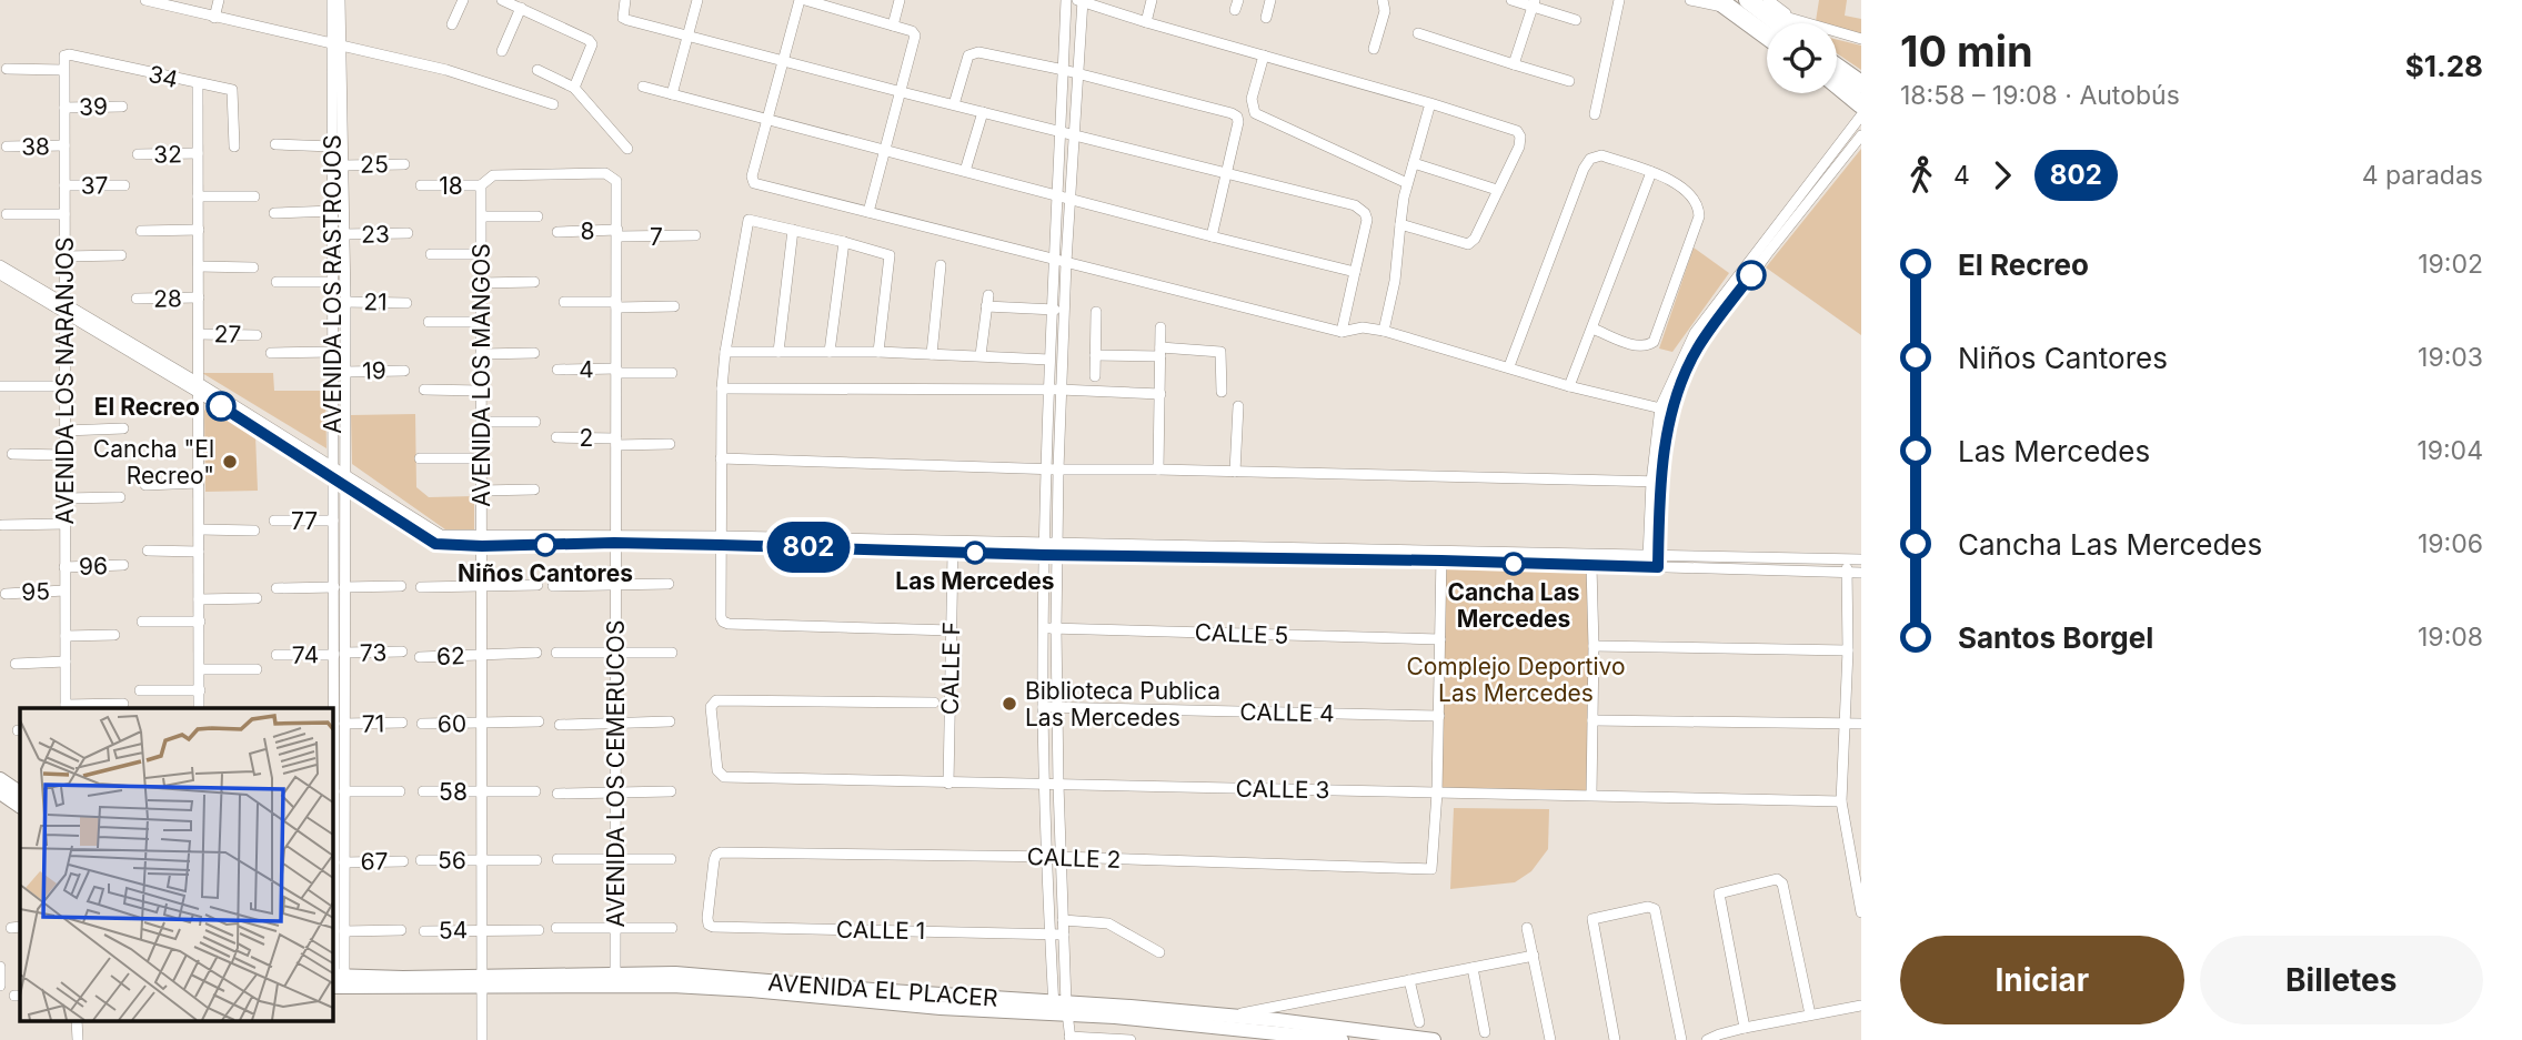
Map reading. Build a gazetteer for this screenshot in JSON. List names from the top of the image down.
{
  "streets": {
    "street": [
      "34",
      "39",
      "38",
      "32",
      "25",
      "37",
      "18",
      "8",
      "23",
      "7",
      "AVENIDA LOS RASTROJOS",
      "28",
      "21",
      "27",
      "4",
      "19",
      "AVENIDA LOS MANGOS",
      "AVENIDA LOS NARANJOS",
      "2",
      "77",
      "96",
      "95",
      "CALLE 5",
      "73",
      "74",
      "62",
      "CALLE F",
      "CALLE 4",
      "71",
      "60",
      "AVENIDA LOS CEMERUCOS",
      "CALLE 3",
      "58",
      "CALLE 2",
      "56",
      "67",
      "54",
      "CALLE 1",
      "AVENIDA EL PLACER"
    ]
  },
  "crossings": [
    ["34", "AVENIDA LOS NARANJOS"],
    ["39", "AVENIDA LOS NARANJOS"],
    ["38", "AVENIDA LOS NARANJOS"],
    ["25", "AVENIDA LOS RASTROJOS"],
    ["37", "AVENIDA LOS NARANJOS"],
    ["18", "AVENIDA LOS MANGOS"],
    ["18", "AVENIDA LOS CEMERUCOS"],
    ["8", "7"],
    ["8", "AVENIDA LOS CEMERUCOS"],
    ["23", "AVENIDA LOS RASTROJOS"],
    ["7", "AVENIDA LOS CEMERUCOS"],
    ["AVENIDA LOS RASTROJOS", "21"],
    ["AVENIDA LOS RASTROJOS", "19"],
    ["AVENIDA LOS RASTROJOS", "77"],
    ["AVENIDA LOS RASTROJOS", "73"],
    ["AVENIDA LOS RASTROJOS", "74"],
    ["AVENIDA LOS RASTROJOS", "71"],
    ["AVENIDA LOS RASTROJOS", "67"],
    ["AVENIDA LOS RASTROJOS", "AVENIDA EL PLACER"],
    ["4", "AVENIDA LOS CEMERUCOS"],
    ["AVENIDA LOS MANGOS", "62"],
    ["AVENIDA LOS MANGOS", "60"],
    ["AVENIDA LOS MANGOS", "AVENIDA LOS CEMERUCOS"],
    ["AVENIDA LOS MANGOS", "58"],
    ["AVENIDA LOS MANGOS", "56"],
    ["AVENIDA LOS MANGOS", "54"],
    ["AVENIDA LOS MANGOS", "AVENIDA EL PLACER"],
    ["AVENIDA LOS NARANJOS", "96"],
    ["AVENIDA LOS NARANJOS", "95"],
    ["2", "AVENIDA LOS CEMERUCOS"],
    ["73", "74"],
    ["CALLE F", "CALLE 3"],
    ["AVENIDA LOS CEMERUCOS", "AVENIDA EL PLACER"],
    ["CALLE 3", "CALLE 2"],
    ["CALLE 2", "CALLE 1"]
  ],
  "parks": ["Complejo Deportivo Las Mercedes"],
  "places": [
    "El Recreo",
    "Cancha \"El Recreo\"",
    "Niños Cantores",
    "Las Mercedes",
    "Cancha Las Mercedes",
    "Biblioteca Publica Las Mercedes"
  ],
  "lines": ["bus line 802"],
  "page": {
    "on_map": "802",
    "heading": ["10 min", "18:58 – 19:08 · Autobús", "$1.28"],
    "legs": ["4", "802", "4 paradas"],
    "list": [
      {
        "name": "El Recreo",
        "value": "19:02"
      },
      {
        "name": "Niños Cantores",
        "value": "19:03"
      },
      {
        "name": "Las Mercedes",
        "value": "19:04"
      },
      {
        "name": "Cancha Las Mercedes",
        "value": "19:06"
      },
      {
        "name": "Santos Borgel",
        "value": "19:08"
      }
    ],
    "buttons": ["Iniciar", "Billetes"]
  }
}
